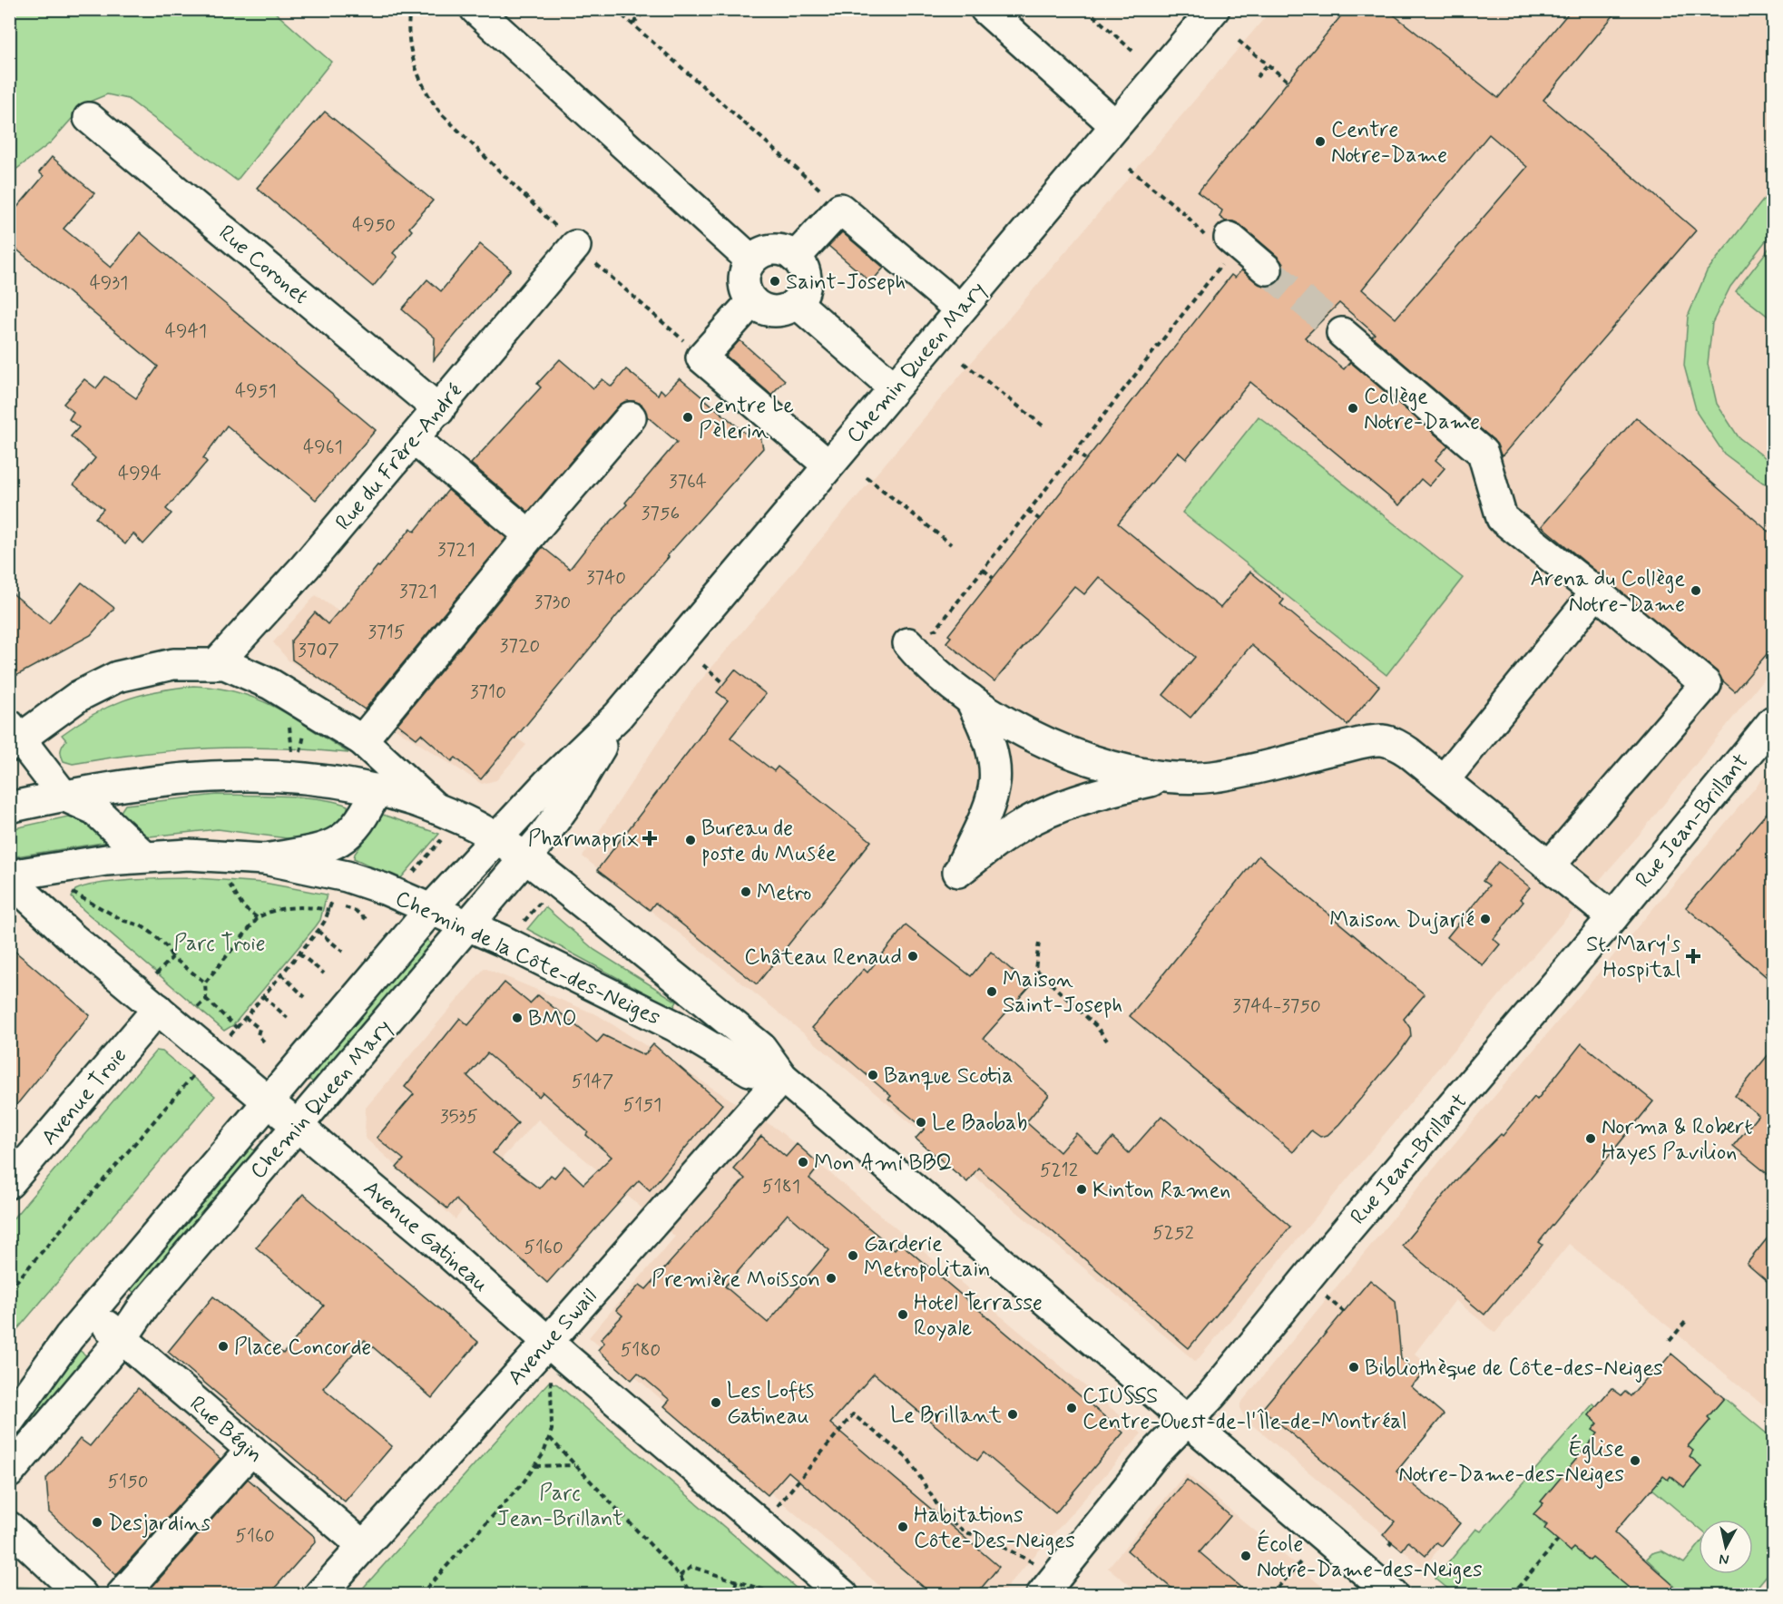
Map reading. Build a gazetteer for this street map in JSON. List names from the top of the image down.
{
  "streets": {
    "street": [
      "Rue Coronet",
      "Chemin Queen Mary",
      "Rue du Frère-André",
      "Rue Jean-Brillant",
      "Chemin de la Côte-des-Neiges",
      "Avenue Troie",
      "Avenue Gatineau",
      "Avenue Swail",
      "Rue Bégin"
    ]
  },
  "crossings": [
    ["Rue Coronet", "Rue du Frère-André"],
    ["Chemin Queen Mary", "Chemin de la Côte-des-Neiges"],
    ["Chemin Queen Mary", "Avenue Gatineau"],
    ["Chemin Queen Mary", "Rue Bégin"],
    ["Rue du Frère-André", "Chemin de la Côte-des-Neiges"],
    ["Rue Jean-Brillant", "Chemin de la Côte-des-Neiges"],
    ["Chemin de la Côte-des-Neiges", "Avenue Gatineau"],
    ["Chemin de la Côte-des-Neiges", "Avenue Swail"],
    ["Avenue Troie", "Avenue Gatineau"],
    ["Avenue Gatineau", "Avenue Swail"],
    ["Avenue Swail", "Rue Bégin"]
  ],
  "parks": ["Parc Troie", "Parc Jean-Brillant"],
  "places": {
    "other": [
      "Centre Notre-Dame",
      "Saint-Joseph",
      "Collège Notre-Dame",
      "Centre Le Pèlerin",
      "Arena du Collège Notre-Dame",
      "Bureau de poste du Musée",
      "Metro",
      "Maison Dujarié",
      "Château Renaud",
      "Maison Saint-Joseph",
      "BMO",
      "Banque Scotia",
      "Le Baobab",
      "Norma & Robert Hayes Pavilion",
      "Mon Ami BBQ",
      "Kinton Ramen",
      "Garderie Metropolitain",
      "Première Moisson",
      "Hotel Terrasse Royale",
      "Place Concorde",
      "Bibliothèque de Côte-des-Neiges",
      "Les Lofts Gatineau",
      "CIUSSS Centre-Ouest-de-l'Île-de-Montréal",
      "Le Brillant",
      "Église Notre-Dame-des-Neiges",
      "Desjardins",
      "Habitations Côte-Des-Neiges",
      "École Notre-Dame-des-Neiges"
    ],
    "health": ["Pharmaprix", "St. Mary's Hospital"]
  },
  "house_numbers": [
    "4950",
    "4931",
    "4941",
    "4951",
    "4961",
    "4994",
    "3764",
    "3756",
    "3721",
    "3740",
    "3721",
    "3730",
    "3715",
    "3720",
    "3707",
    "3710",
    "3744-3750",
    "5147",
    "5151",
    "3535",
    "5212",
    "5181",
    "5252",
    "5160",
    "5180",
    "5150",
    "5160"
  ],
  "north": "bottom"
}
